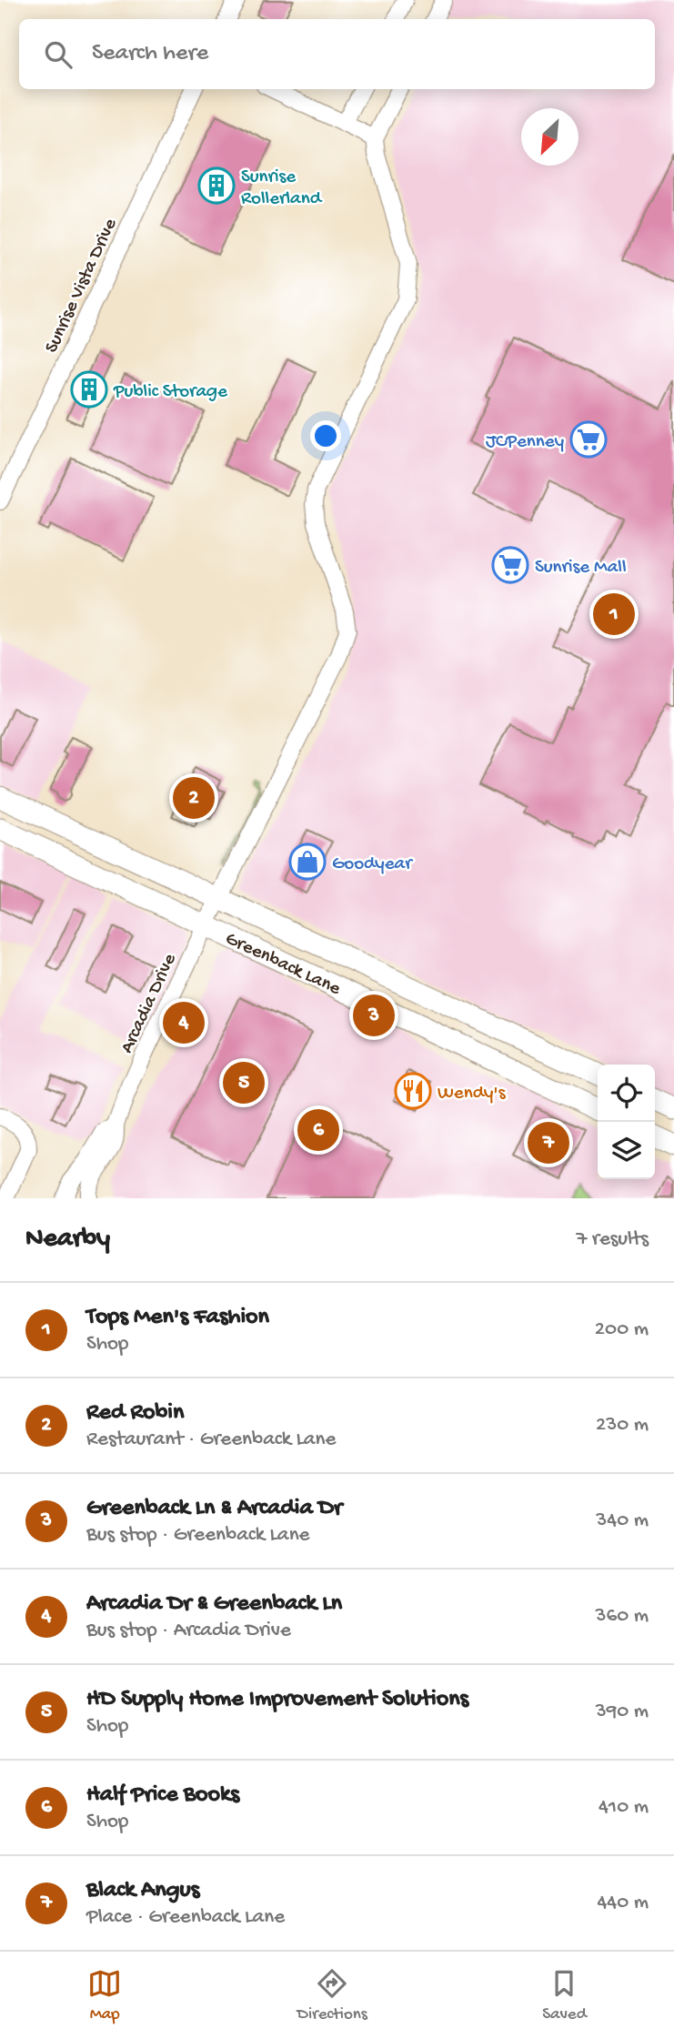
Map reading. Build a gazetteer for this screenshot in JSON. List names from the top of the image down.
{
  "streets": {
    "main road": ["Greenback Lane"],
    "street": ["Sunrise Vista Drive", "Arcadia Drive"]
  },
  "crossings": [
    ["Greenback Lane", "Arcadia Drive"]
  ],
  "places": {
    "building": ["Sunrise Rollerland", "Public Storage"],
    "supermarket": ["JCPenney", "Sunrise Mall"],
    "shop": ["Goodyear"],
    "restaurant": ["Wendy's"]
  },
  "north": "bottom left",
  "page": {
    "search": "Search here",
    "pins": [
      "1",
      "2",
      "3",
      "4",
      "5",
      "6",
      "7"
    ],
    "heading": ["Nearby", "7 results"],
    "list": [
      {
        "mark": "1",
        "name": "Tops Men's Fashion",
        "note": "Shop",
        "value": "200 m"
      },
      {
        "mark": "2",
        "name": "Red Robin",
        "note": "Restaurant · Greenback Lane",
        "value": "230 m"
      },
      {
        "mark": "3",
        "name": "Greenback Ln & Arcadia Dr",
        "note": "Bus stop · Greenback Lane",
        "value": "340 m"
      },
      {
        "mark": "4",
        "name": "Arcadia Dr & Greenback Ln",
        "note": "Bus stop · Arcadia Drive",
        "value": "360 m"
      },
      {
        "mark": "5",
        "name": "HD Supply Home Improvement Solutions",
        "note": "Shop",
        "value": "390 m"
      },
      {
        "mark": "6",
        "name": "Half Price Books",
        "note": "Shop",
        "value": "410 m"
      },
      {
        "mark": "7",
        "name": "Black Angus",
        "note": "Place · Greenback Lane",
        "value": "440 m"
      }
    ],
    "nav": ["Map", "Directions", "Saved"]
  }
}
